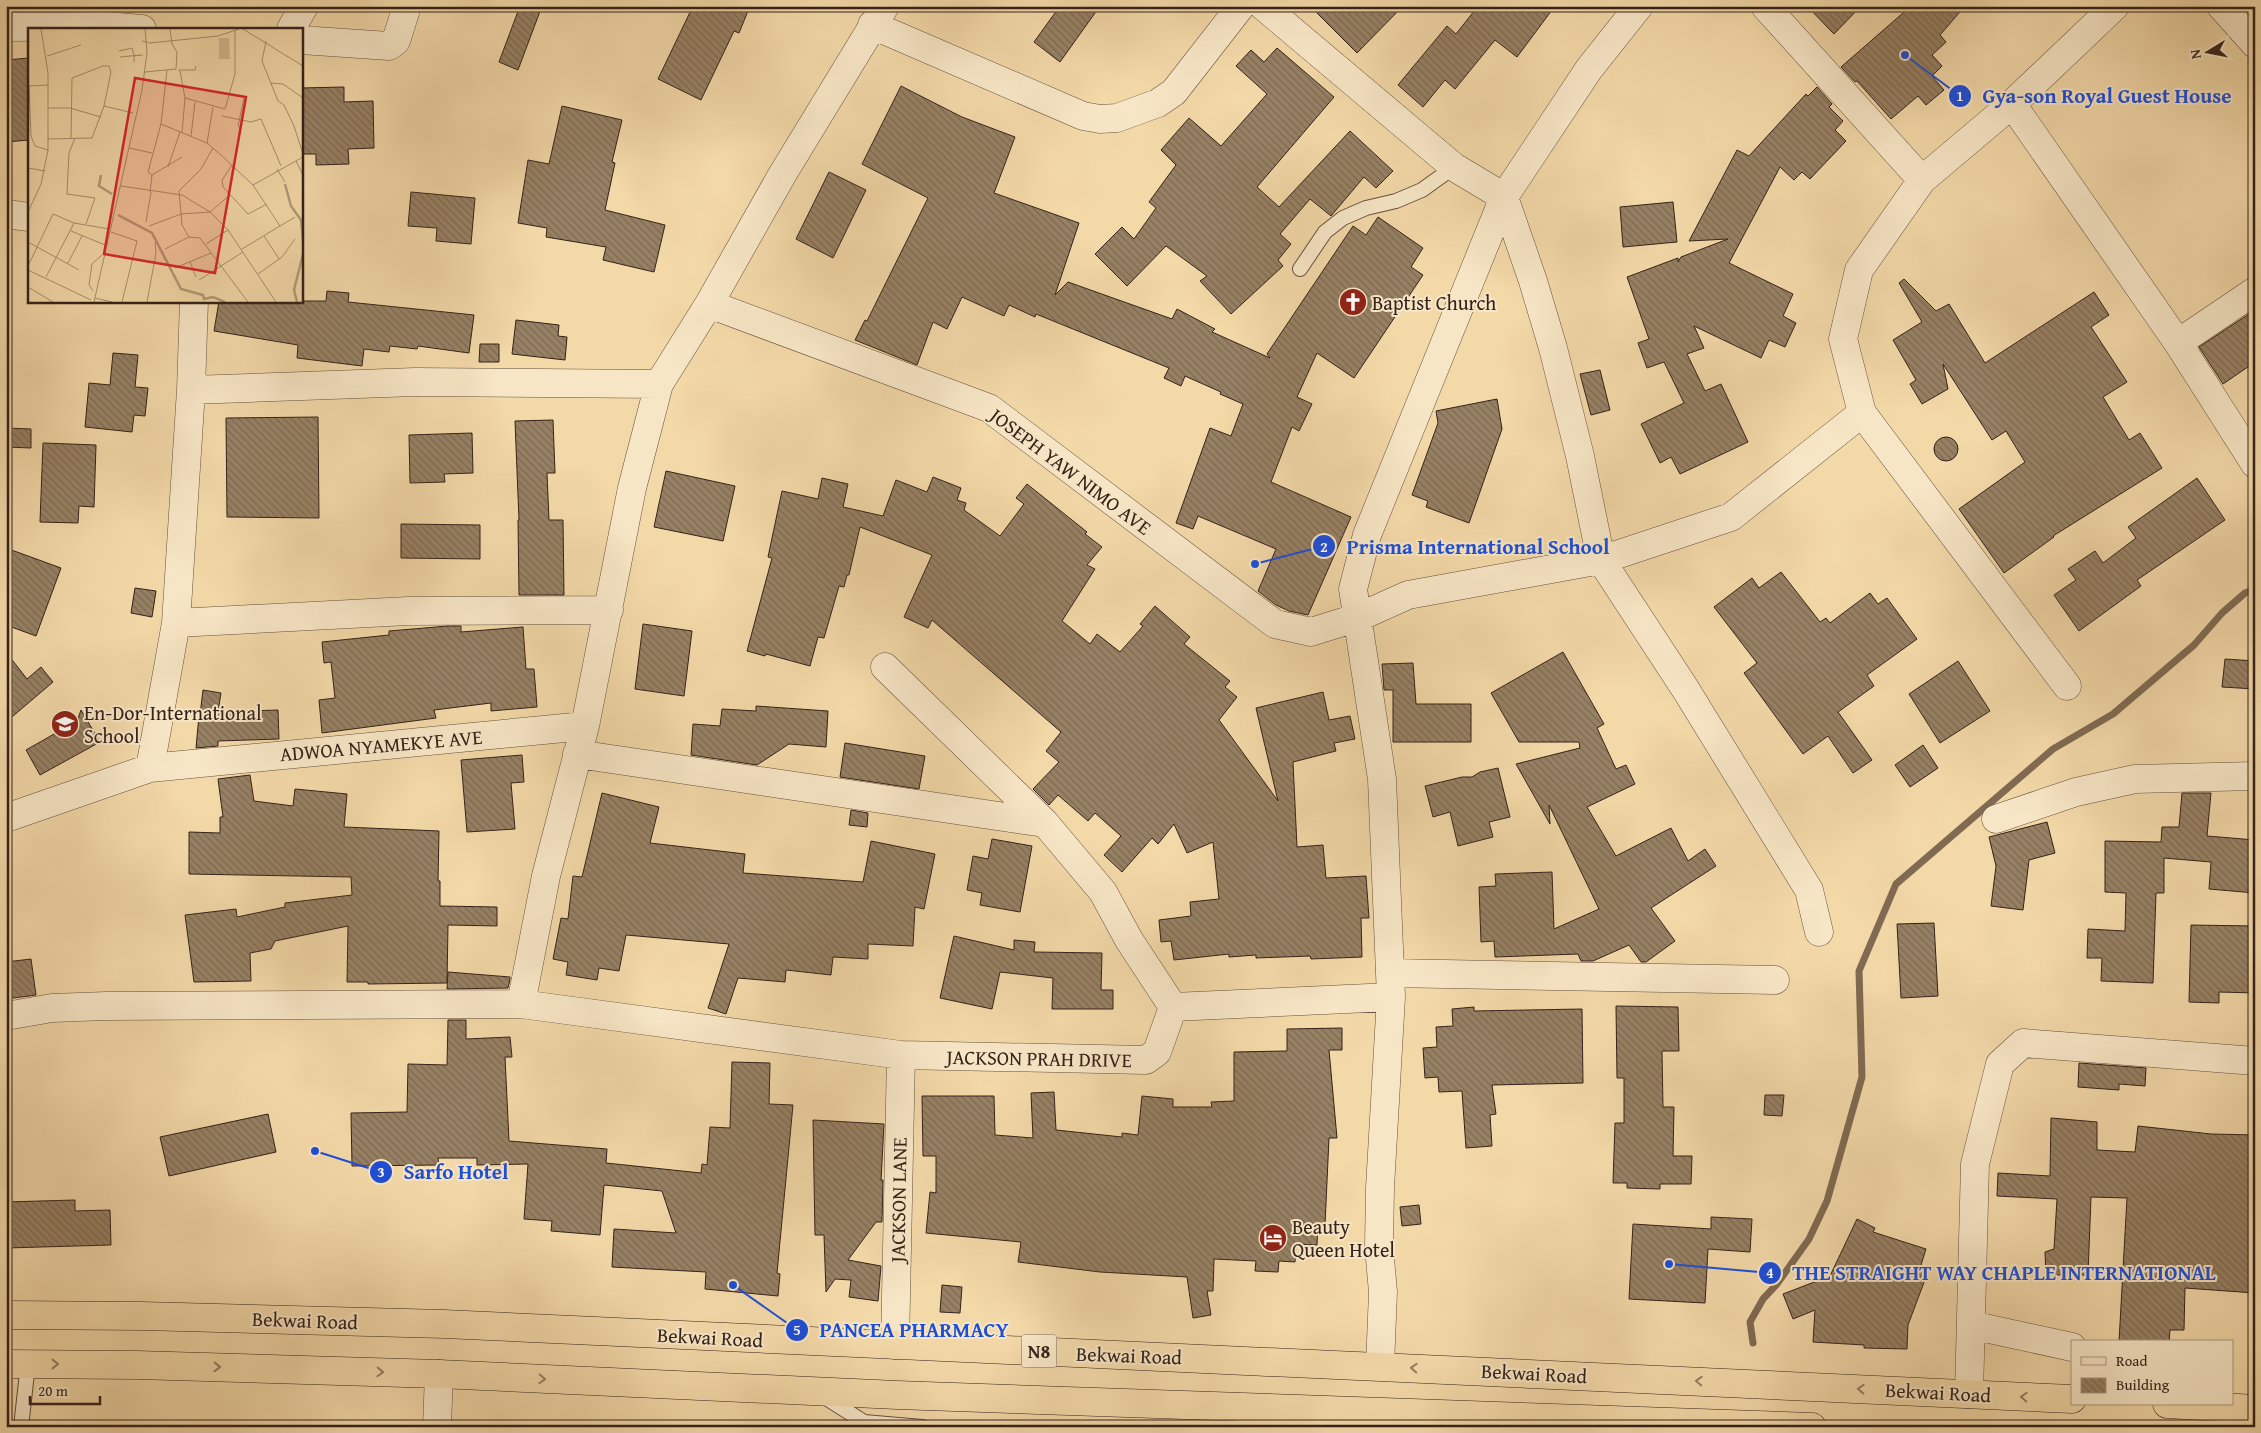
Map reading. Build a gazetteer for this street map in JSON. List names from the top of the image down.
{
  "streets": {
    "highway": ["Bekwai Road", "N8"],
    "street": [
      "JOSEPH YAW NIMO AVE",
      "ADWOA NYAMEKYE AVE",
      "JACKSON PRAH DRIVE",
      "JACKSON LANE"
    ]
  },
  "crossings": [
    ["JACKSON PRAH DRIVE", "JACKSON LANE"],
    ["JACKSON LANE", "Bekwai Road"]
  ],
  "places": {
    "other": [
      "Gya-son Royal Guest House",
      "Prisma International School",
      "Sarfo Hotel",
      "THE STRAIGHT WAY CHAPLE INTERNATIONAL",
      "PANCEA PHARMACY"
    ],
    "church": ["Baptist Church"],
    "school or university": ["En-Dor-International School"],
    "hotel": ["Beauty Queen Hotel"]
  },
  "legend": ["Road", "Building"],
  "scale_bar": "20 m",
  "north": "left"
}
